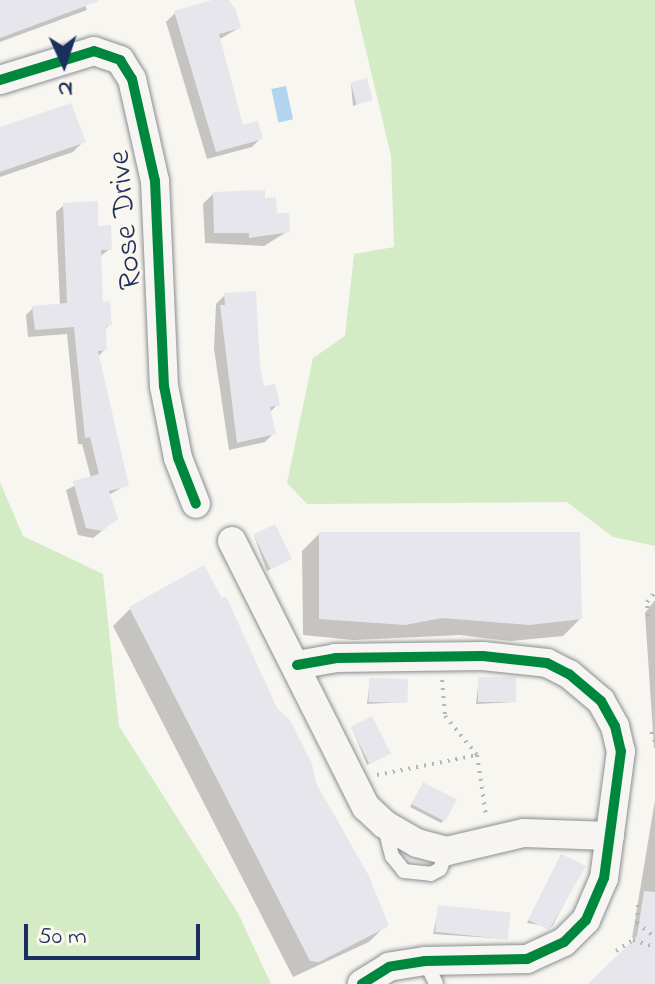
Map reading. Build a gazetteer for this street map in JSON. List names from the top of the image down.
{
  "streets": {
    "street": ["Rose Drive"]
  },
  "scale_bar": "50 m",
  "north": "bottom"
}
